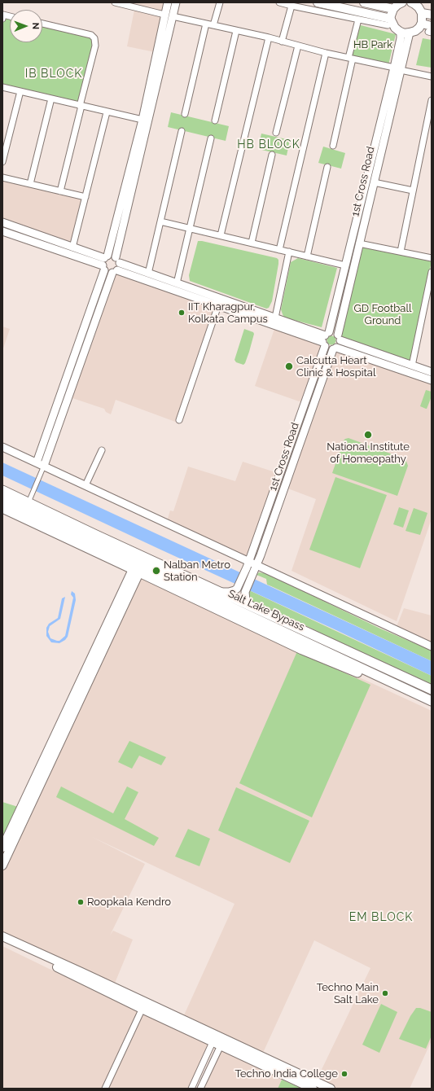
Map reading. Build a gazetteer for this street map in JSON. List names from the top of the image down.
{
  "streets": {
    "main road": ["Salt Lake Bypass"],
    "street": ["1st Cross Road"]
  },
  "crossings": [
    ["1st Cross Road", "Salt Lake Bypass"]
  ],
  "districts": ["IB BLOCK", "HB BLOCK", "EM BLOCK"],
  "parks": ["HB Park", "GD Football Ground"],
  "places": [
    "IIT Kharagpur, Kolkata Campus",
    "Calcutta Heart Clinic & Hospital",
    "National Institute of Homeopathy",
    "Nalban Metro Station",
    "Roopkala Kendro",
    "Techno Main Salt Lake",
    "Techno India College"
  ],
  "north": "right"
}
